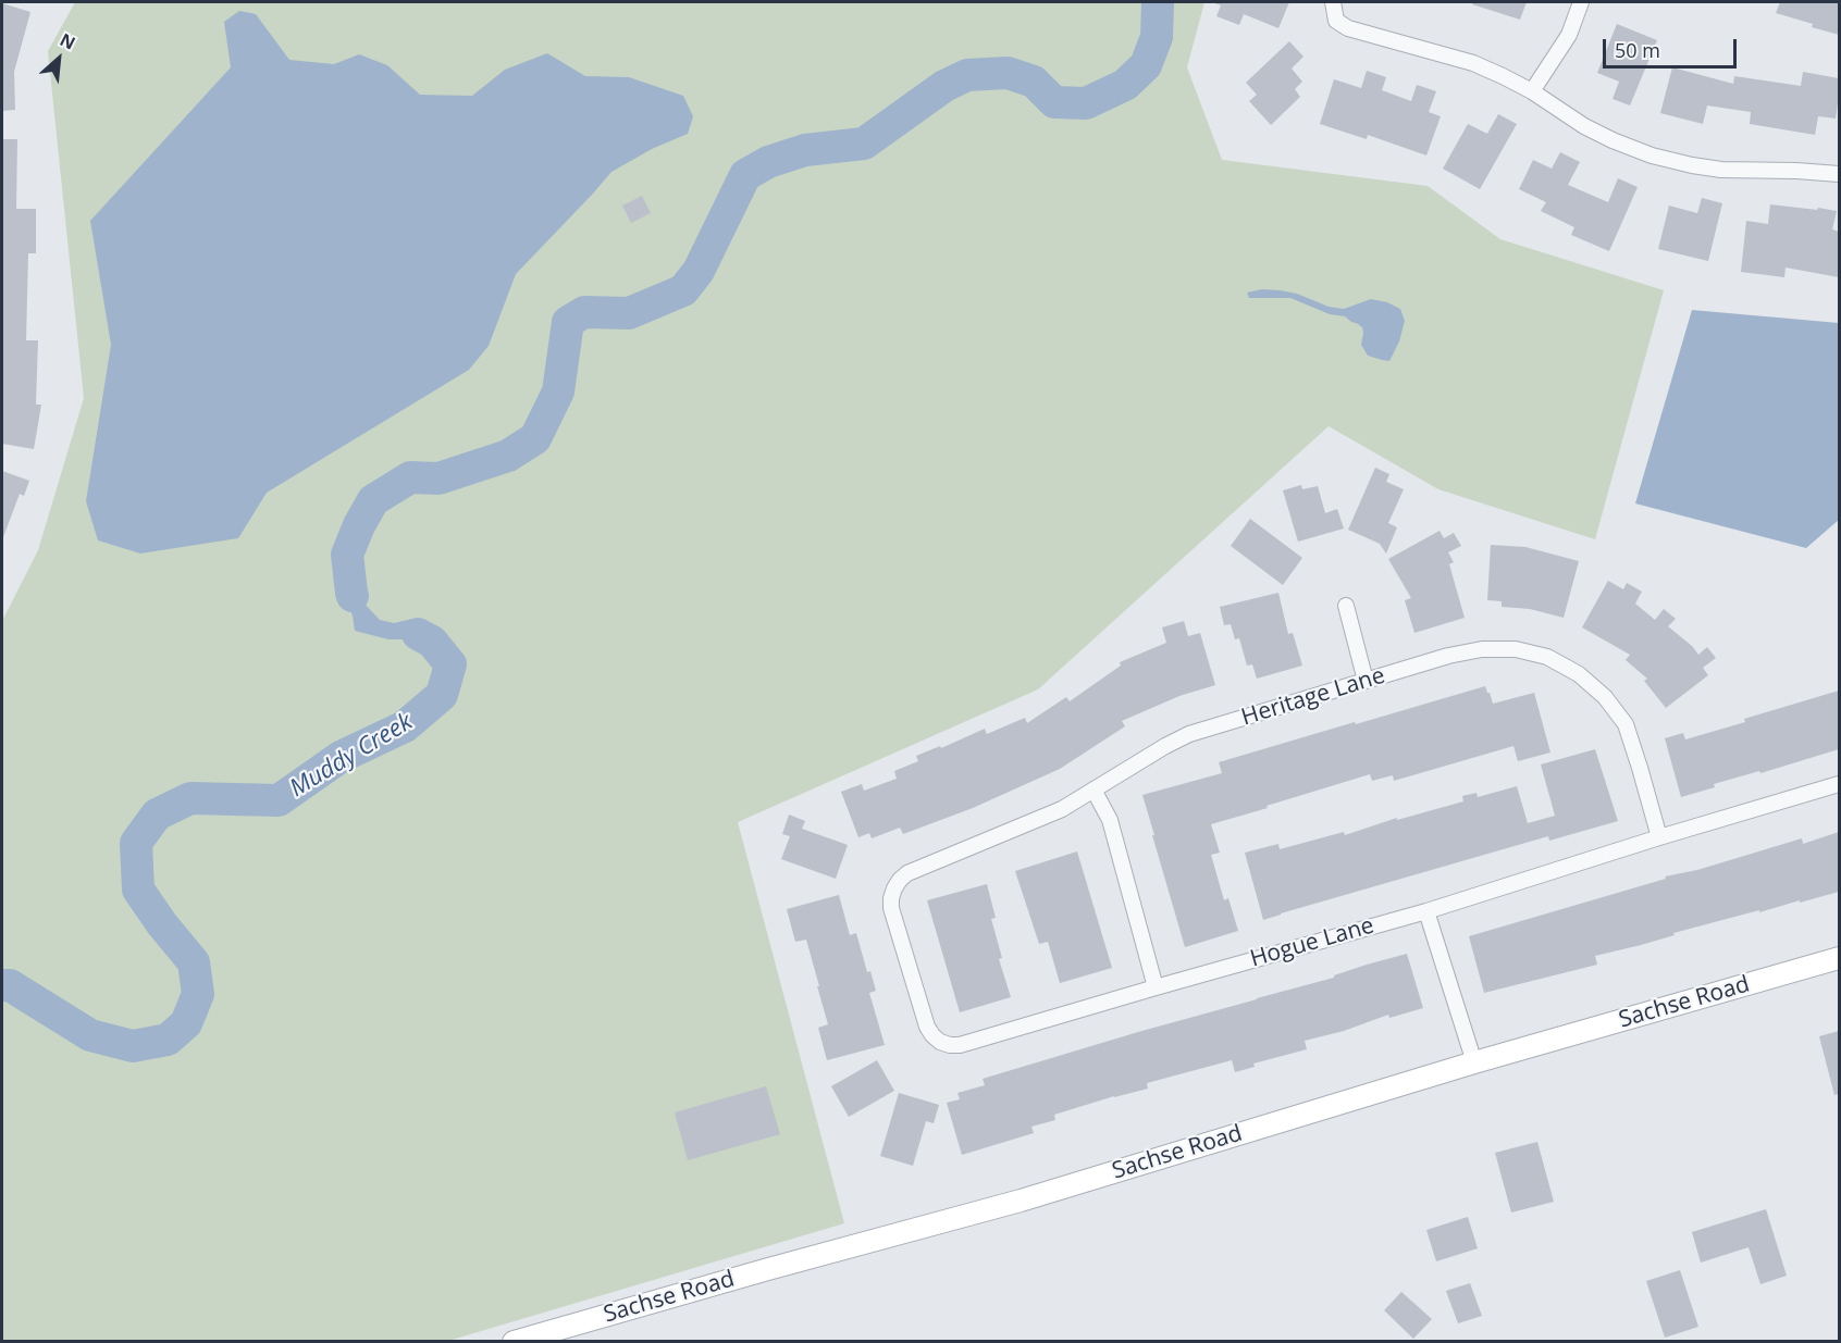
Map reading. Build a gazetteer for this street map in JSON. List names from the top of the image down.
{
  "streets": {
    "main road": ["Sachse Road"],
    "street": ["Heritage Lane", "Hogue Lane"]
  },
  "crossings": [
    ["Heritage Lane", "Hogue Lane"]
  ],
  "water": ["Muddy Creek"],
  "scale_bar": "50 m",
  "north": "top right"
}
